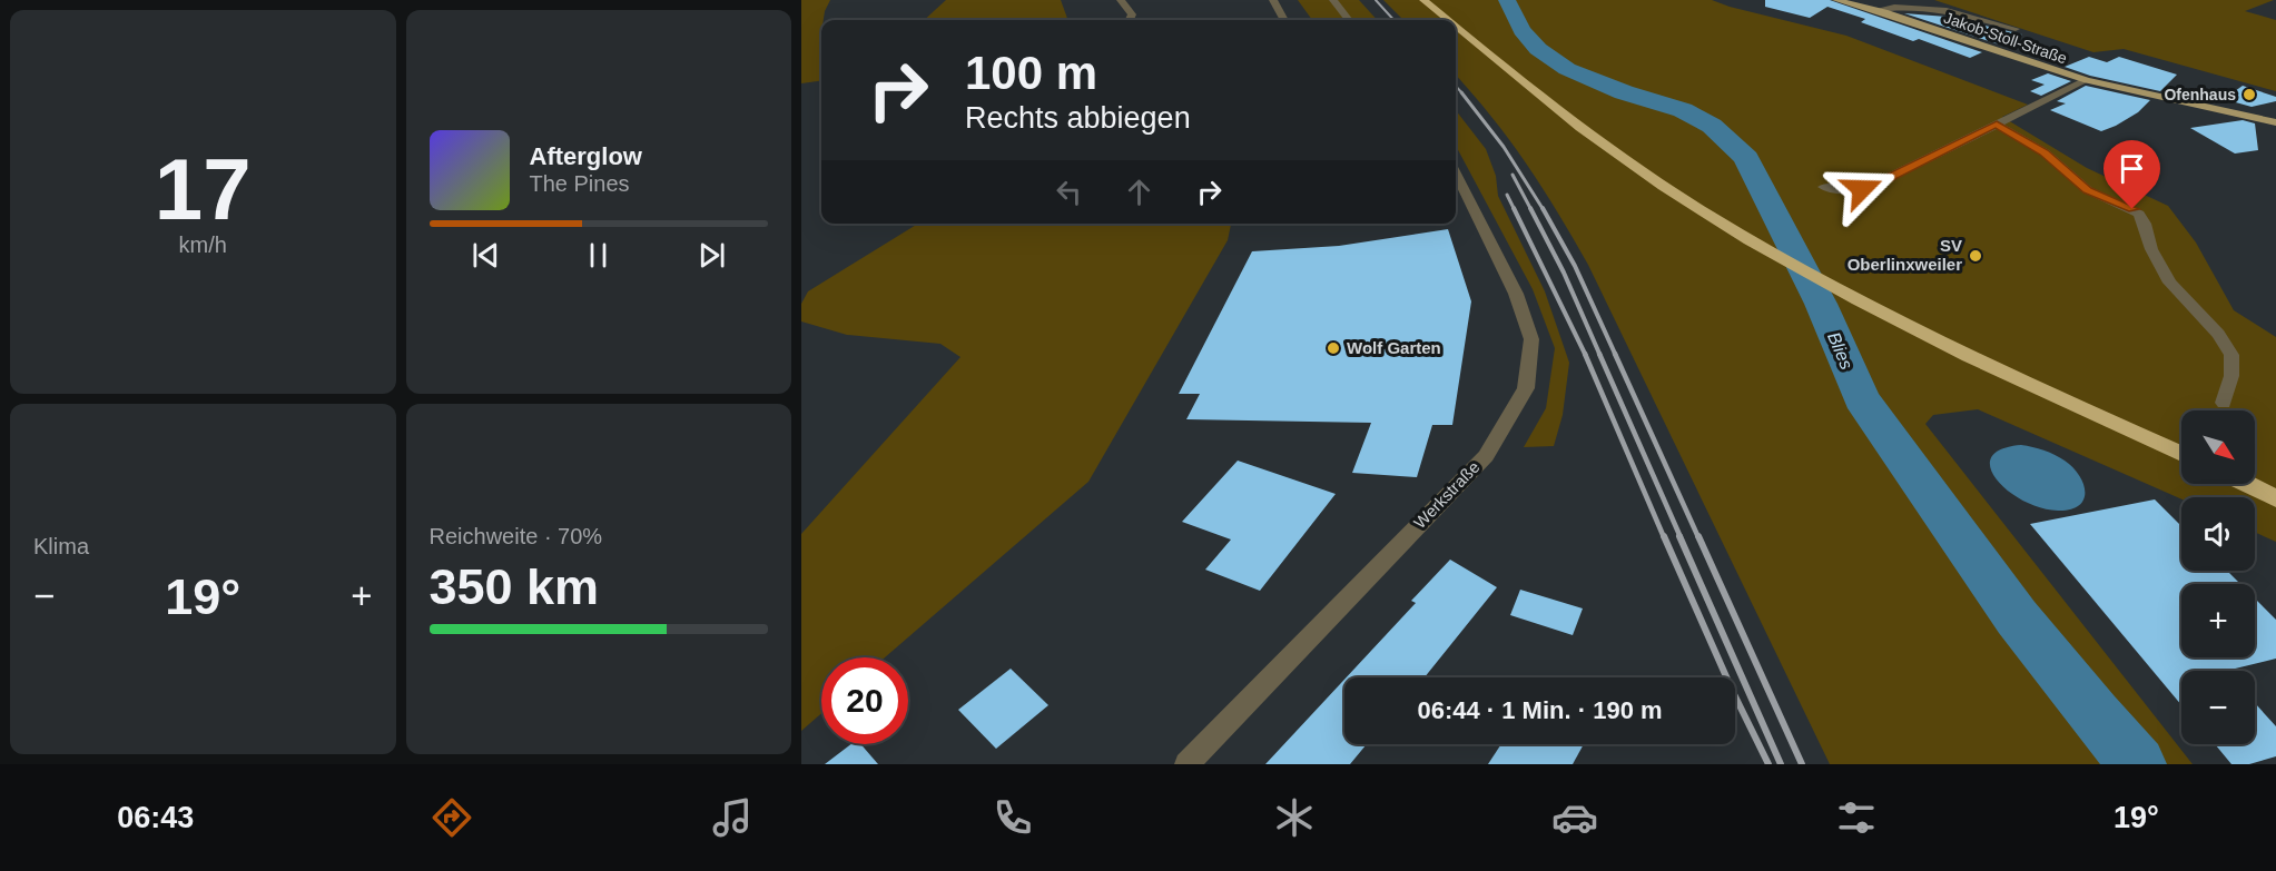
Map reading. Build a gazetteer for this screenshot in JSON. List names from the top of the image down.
{
  "streets": {
    "main road": ["Jakob-Stoll-Straße"],
    "street": ["Werkstraße"]
  },
  "water": ["Blies"],
  "places": ["Ofenhaus", "SV Oberlinxweiler", "Wolf Garten"],
  "north": "bottom right",
  "page": {
    "tile": [
      ["17", "km/h"],
      "Klima",
      ["Reichweite · 70%", "350 km"]
    ],
    "turn": ["100 m", "Rechts abbiegen"],
    "song": ["Afterglow", "The Pines"],
    "map_buttons": ["+", "−"],
    "heat": ["−", "19°", "+"],
    "limit": "20",
    "trip": "06:44 · 1 Min. · 190 m",
    "tabs": ["06:43", "19°"]
  }
}
